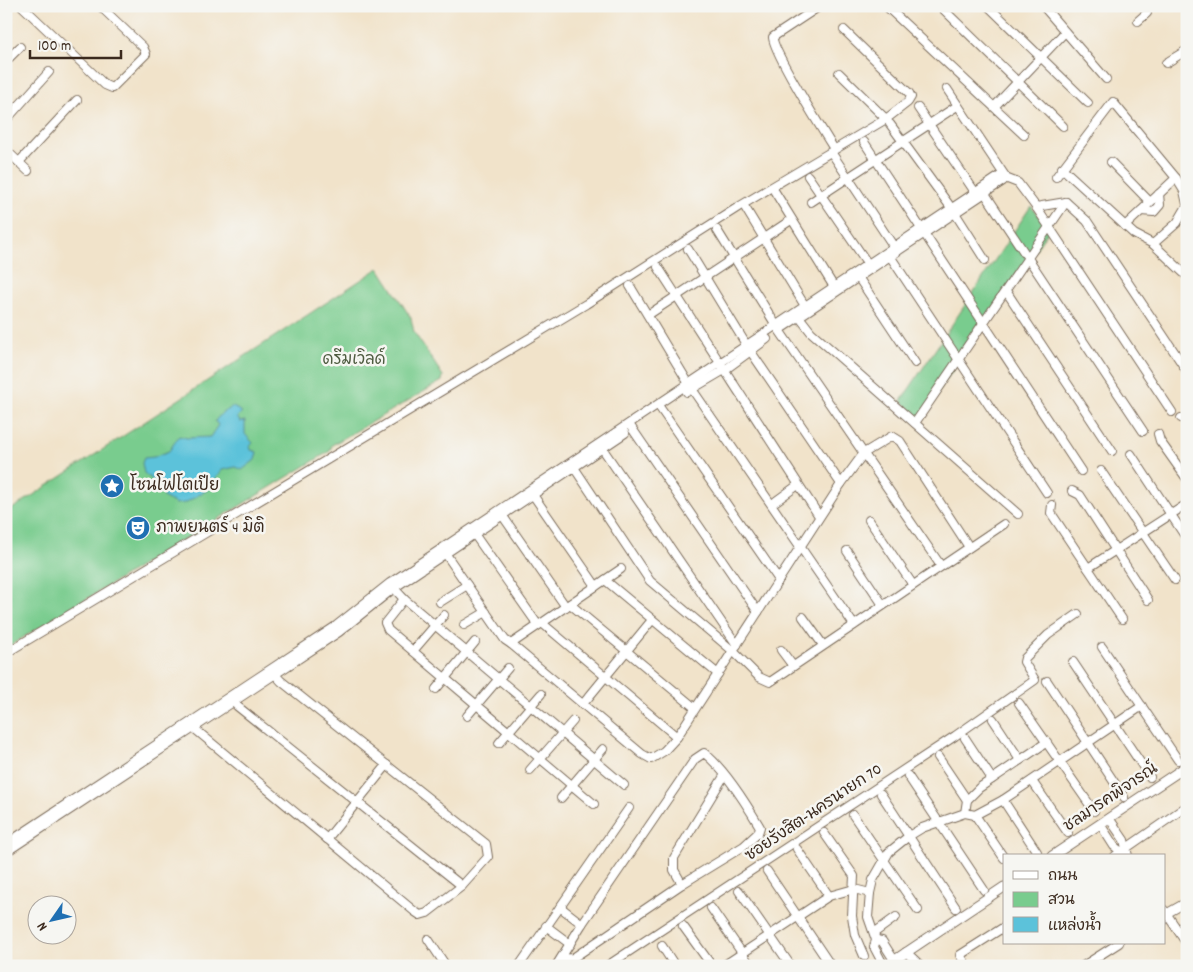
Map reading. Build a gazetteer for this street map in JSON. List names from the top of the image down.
{
  "streets": {
    "street": ["ชลมารคพิจารณ์", "ซอยรังสิต-นครนายก 70"]
  },
  "parks": ["ดรีมเวิลด์"],
  "places": {
    "place": ["โซนโฟโตเปีย"],
    "theatre": ["ภาพยนตร์ 4 มิติ"]
  },
  "legend": ["ถนน", "สวน", "แหล่งน้ำ"],
  "scale_bar": "100 m",
  "north": "bottom left"
}
